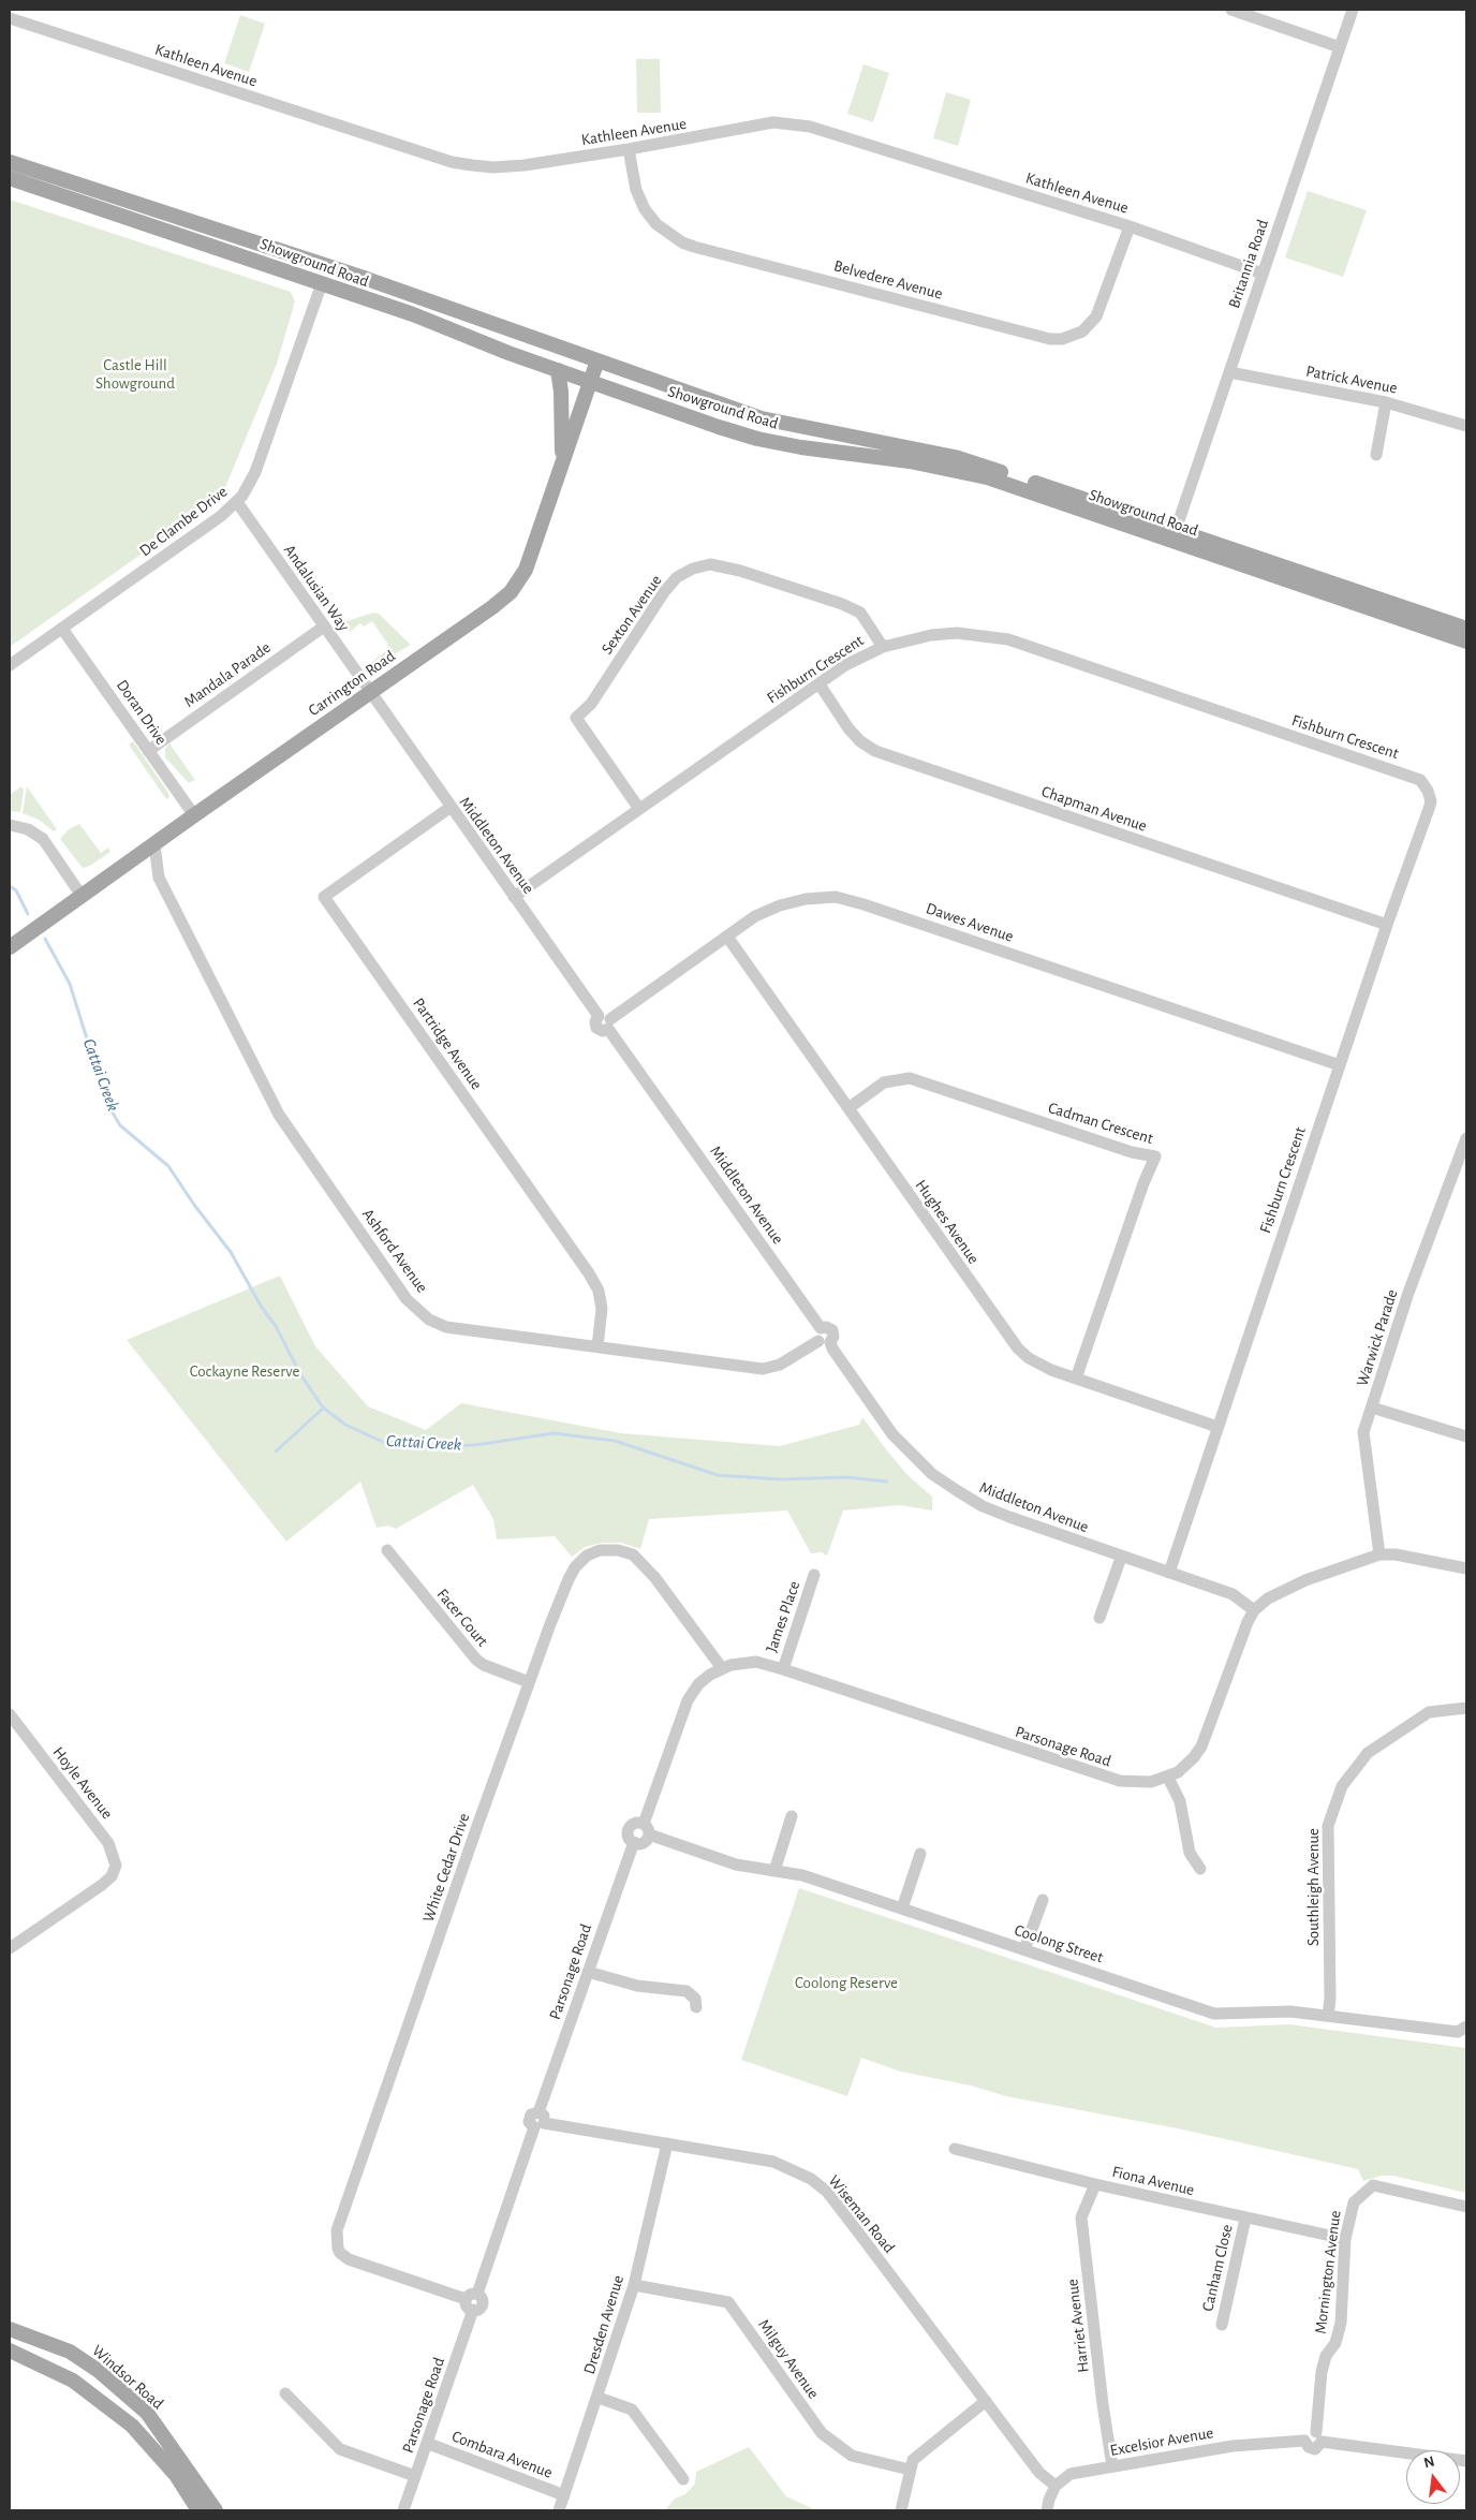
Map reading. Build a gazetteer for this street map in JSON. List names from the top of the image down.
{
  "streets": {
    "main road": ["Showground Road", "Carrington Road", "Windsor Road"],
    "street": [
      "Kathleen Avenue",
      "Britannia Road",
      "Belvedere Avenue",
      "Patrick Avenue",
      "De Clambe Drive",
      "Andalusian Way",
      "Sexton Avenue",
      "Fishburn Crescent",
      "Mandala Parade",
      "Doran Drive",
      "Chapman Avenue",
      "Middleton Avenue",
      "Dawes Avenue",
      "Partridge Avenue",
      "Cadman Crescent",
      "Hughes Avenue",
      "Ashford Avenue",
      "Warwick Parade",
      "James Place",
      "Facer Court",
      "Parsonage Road",
      "Hoyle Avenue",
      "White Cedar Drive",
      "Southleigh Avenue",
      "Coolong Street",
      "Fiona Avenue",
      "Wiseman Road",
      "Canham Close",
      "Mornington Avenue",
      "Dresden Avenue",
      "Harriet Avenue",
      "Milguy Avenue",
      "Excelsior Avenue",
      "Combara Avenue"
    ]
  },
  "crossings": [
    ["Kathleen Avenue", "Britannia Road"],
    ["Kathleen Avenue", "Belvedere Avenue"],
    ["Showground Road", "Britannia Road"],
    ["Showground Road", "De Clambe Drive"],
    ["Showground Road", "Carrington Road"],
    ["Britannia Road", "Patrick Avenue"],
    ["De Clambe Drive", "Andalusian Way"],
    ["De Clambe Drive", "Doran Drive"],
    ["Andalusian Way", "Mandala Parade"],
    ["Andalusian Way", "Carrington Road"],
    ["Andalusian Way", "Middleton Avenue"],
    ["Sexton Avenue", "Fishburn Crescent"],
    ["Fishburn Crescent", "Chapman Avenue"],
    ["Fishburn Crescent", "Middleton Avenue"],
    ["Fishburn Crescent", "Dawes Avenue"],
    ["Fishburn Crescent", "Hughes Avenue"],
    ["Mandala Parade", "Doran Drive"],
    ["Carrington Road", "Doran Drive"],
    ["Carrington Road", "Middleton Avenue"],
    ["Carrington Road", "Ashford Avenue"],
    ["Middleton Avenue", "Dawes Avenue"],
    ["Middleton Avenue", "Partridge Avenue"],
    ["Middleton Avenue", "Ashford Avenue"],
    ["Middleton Avenue", "Parsonage Road"],
    ["Dawes Avenue", "Hughes Avenue"],
    ["Partridge Avenue", "Ashford Avenue"],
    ["Cadman Crescent", "Hughes Avenue"],
    ["Warwick Parade", "Parsonage Road"],
    ["James Place", "Parsonage Road"],
    ["Facer Court", "White Cedar Drive"],
    ["Parsonage Road", "White Cedar Drive"],
    ["Parsonage Road", "Coolong Street"],
    ["Parsonage Road", "Wiseman Road"],
    ["Parsonage Road", "Combara Avenue"],
    ["Southleigh Avenue", "Coolong Street"],
    ["Fiona Avenue", "Canham Close"],
    ["Fiona Avenue", "Mornington Avenue"],
    ["Fiona Avenue", "Harriet Avenue"],
    ["Wiseman Road", "Dresden Avenue"],
    ["Wiseman Road", "Excelsior Avenue"],
    ["Mornington Avenue", "Excelsior Avenue"],
    ["Dresden Avenue", "Milguy Avenue"],
    ["Dresden Avenue", "Combara Avenue"],
    ["Harriet Avenue", "Excelsior Avenue"]
  ],
  "water": ["Cattai Creek"],
  "parks": ["Castle Hill Showground", "Cockayne Reserve", "Coolong Reserve"],
  "north": "top"
}
